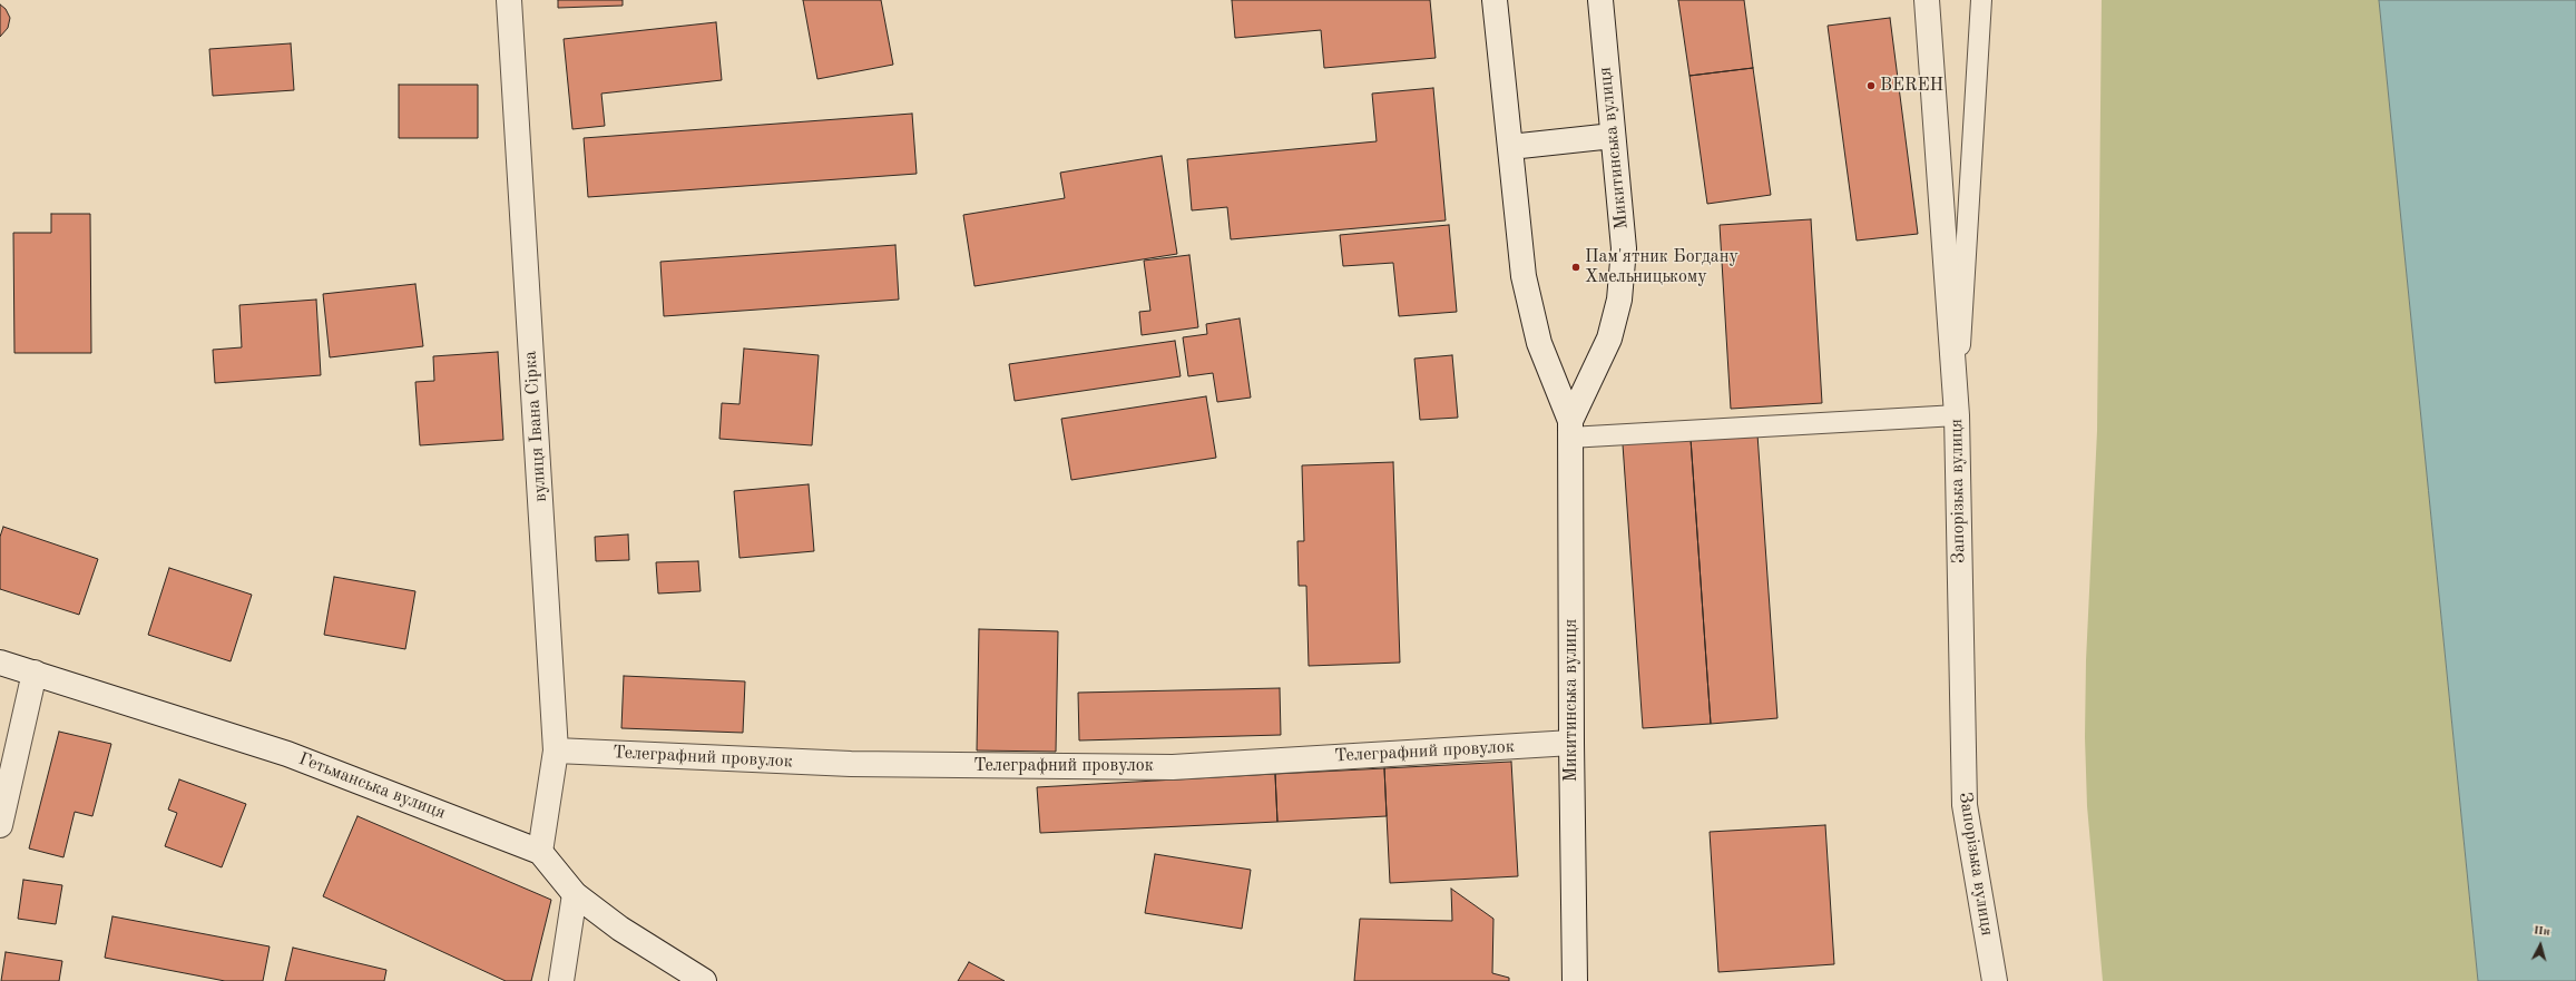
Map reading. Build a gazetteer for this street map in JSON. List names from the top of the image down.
{
  "streets": {
    "street": [
      "Микитинська вулиця",
      "вулиця Івана Сірка",
      "Запорізька вулиця",
      "Телеграфний провулок",
      "Гетьманська вулиця"
    ]
  },
  "crossings": [
    ["Микитинська вулиця", "Телеграфний провулок"],
    ["вулиця Івана Сірка", "Телеграфний провулок"],
    ["вулиця Івана Сірка", "Гетьманська вулиця"]
  ],
  "places": ["BEREH", "Пам'ятник Богдану Хмельницькому"],
  "north": "top"
}
